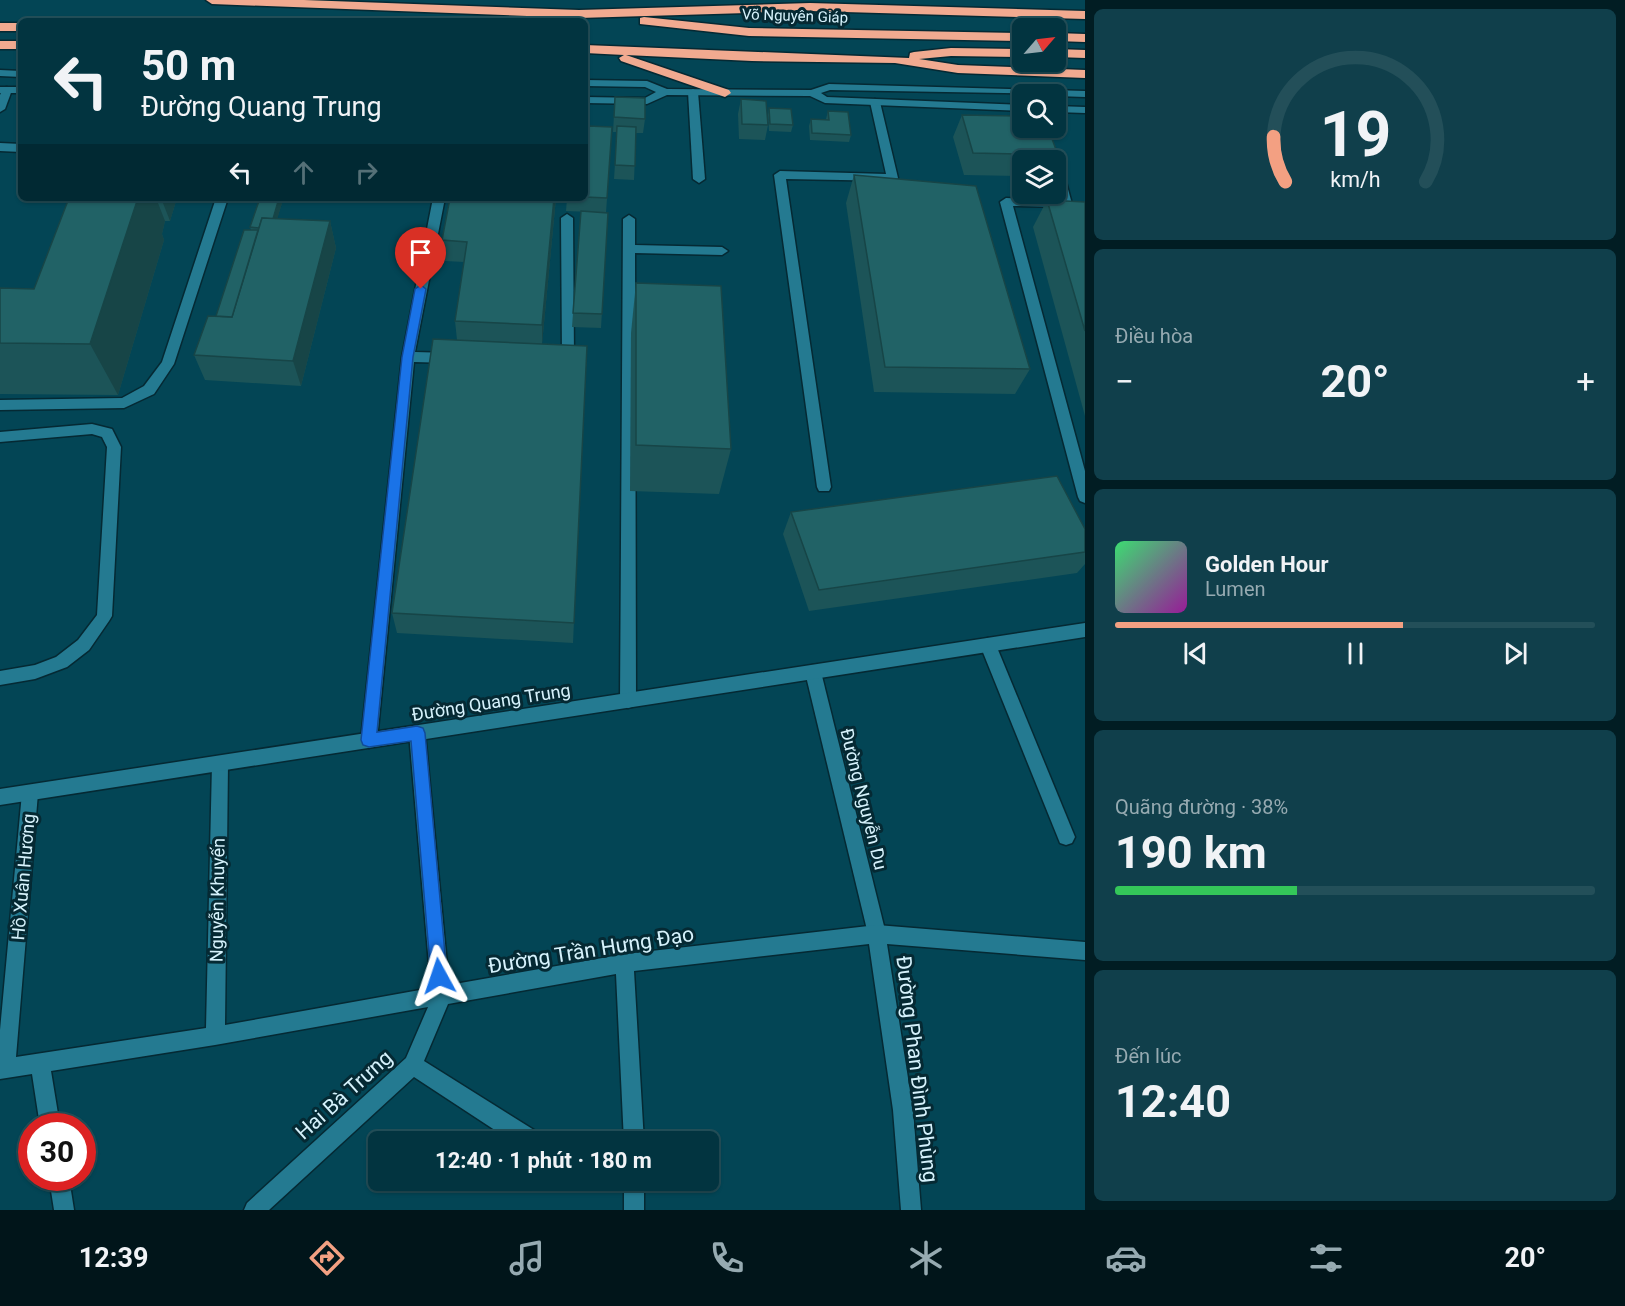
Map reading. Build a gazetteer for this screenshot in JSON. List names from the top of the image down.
{
  "streets": {
    "highway": ["Võ Nguyên Giáp"],
    "street": [
      "Đường Quang Trung",
      "Đường Nguyễn Du",
      "Hồ Xuân Hương",
      "Nguyễn Khuyến",
      "Đường Trần Hưng Đạo",
      "Đường Phan Đình Phùng",
      "Hai Bà Trưng"
    ]
  },
  "crossings": [
    ["Đường Quang Trung", "Đường Nguyễn Du"],
    ["Đường Quang Trung", "Hồ Xuân Hương"],
    ["Đường Quang Trung", "Nguyễn Khuyến"],
    ["Đường Nguyễn Du", "Đường Trần Hưng Đạo"],
    ["Đường Nguyễn Du", "Đường Phan Đình Phùng"],
    ["Hồ Xuân Hương", "Đường Trần Hưng Đạo"],
    ["Nguyễn Khuyến", "Đường Trần Hưng Đạo"],
    ["Đường Trần Hưng Đạo", "Đường Phan Đình Phùng"],
    ["Đường Trần Hưng Đạo", "Hai Bà Trưng"]
  ],
  "north": "top right",
  "page": {
    "turn": ["50 m", "Đường Quang Trung"],
    "tile": [
      "Điều hòa",
      ["Quãng đường · 38%", "190 km"],
      ["Đến lúc", "12:40"]
    ],
    "heat": ["−", "20°", "+"],
    "song": ["Golden Hour", "Lumen"],
    "limit": "30",
    "trip": "12:40 · 1 phút · 180 m",
    "tabs": ["12:39", "20°"],
    "gauge": ["19", "km/h"]
  }
}
